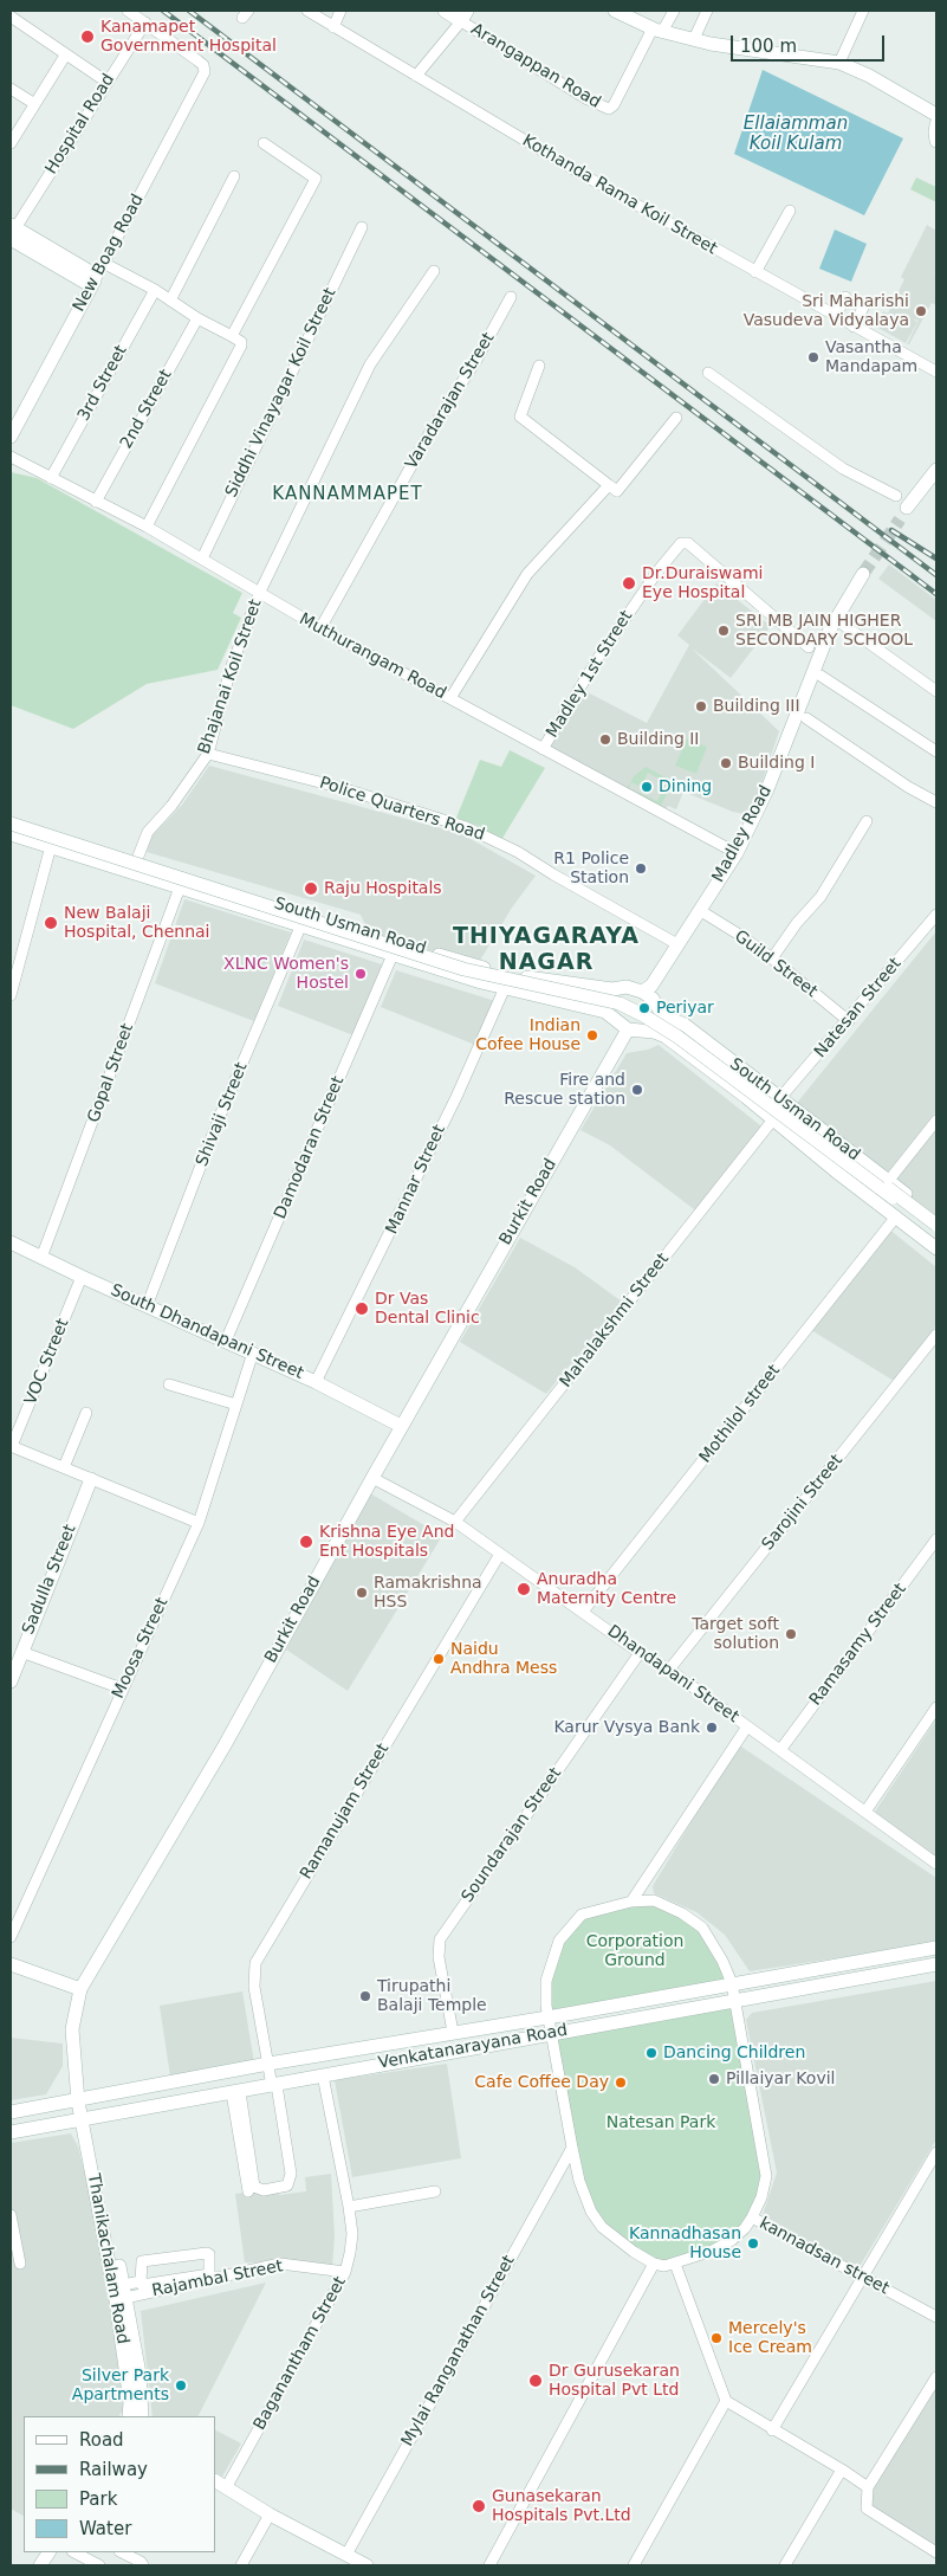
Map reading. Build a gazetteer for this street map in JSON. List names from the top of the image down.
{
  "streets": {
    "main road": [
      "Arangappan Road",
      "New Boag Road",
      "Madley Road",
      "South Usman Road",
      "Burkit Road",
      "South Dhandapani Street",
      "Sadulla Street",
      "Venkatanarayana Road",
      "Thanikachalam Road"
    ],
    "street": [
      "Hospital Road",
      "Kothanda Rama Koil Street",
      "3rd Street",
      "Siddhi Vinayagar Koil Street",
      "Varadarajan Street",
      "2nd Street",
      "Muthurangam Road",
      "Madley 1st Street",
      "Bhajanai Koil Street",
      "Police Quarters Road",
      "Guild Street",
      "Natesan Street",
      "Gopal Street",
      "Shivaji Street",
      "Damodaran Street",
      "Mannar Street",
      "Mahalakshmi Street",
      "VOC Street",
      "Mothilol street",
      "Sarojini Street",
      "Ramasamy Street",
      "Moosa Street",
      "Dhandapani Street",
      "Ramanujam Street",
      "Soundarajan Street",
      "kannadsan street",
      "Rajambal Street",
      "Mylai Ranganathan Street",
      "Baganantham Street"
    ]
  },
  "crossings": [
    ["Hospital Road", "New Boag Road"],
    ["3rd Street", "Muthurangam Road"],
    ["Siddhi Vinayagar Koil Street", "Muthurangam Road"],
    ["Varadarajan Street", "Muthurangam Road"],
    ["2nd Street", "Muthurangam Road"],
    ["Muthurangam Road", "Madley 1st Street"],
    ["Muthurangam Road", "Bhajanai Koil Street"],
    ["Muthurangam Road", "Madley Road"],
    ["Bhajanai Koil Street", "Police Quarters Road"],
    ["Bhajanai Koil Street", "South Usman Road"],
    ["Police Quarters Road", "Madley Road"],
    ["Madley Road", "South Usman Road"],
    ["Madley Road", "Guild Street"],
    ["Madley Road", "Burkit Road"],
    ["South Usman Road", "Natesan Street"],
    ["South Usman Road", "Gopal Street"],
    ["South Usman Road", "Shivaji Street"],
    ["South Usman Road", "Damodaran Street"],
    ["South Usman Road", "Mannar Street"],
    ["South Usman Road", "Burkit Road"],
    ["South Usman Road", "Mahalakshmi Street"],
    ["South Usman Road", "Mothilol street"],
    ["Guild Street", "Natesan Street"],
    ["Gopal Street", "South Dhandapani Street"],
    ["Shivaji Street", "South Dhandapani Street"],
    ["Damodaran Street", "South Dhandapani Street"],
    ["Mannar Street", "South Dhandapani Street"],
    ["Burkit Road", "South Dhandapani Street"],
    ["Burkit Road", "Dhandapani Street"],
    ["Burkit Road", "Venkatanarayana Road"],
    ["Burkit Road", "Thanikachalam Road"],
    ["Mahalakshmi Street", "Dhandapani Street"],
    ["South Dhandapani Street", "VOC Street"],
    ["South Dhandapani Street", "Moosa Street"],
    ["Mothilol street", "Dhandapani Street"],
    ["Sarojini Street", "Dhandapani Street"],
    ["Ramasamy Street", "Dhandapani Street"],
    ["Dhandapani Street", "Ramanujam Street"],
    ["Dhandapani Street", "Soundarajan Street"],
    ["Ramanujam Street", "Venkatanarayana Road"],
    ["Soundarajan Street", "Venkatanarayana Road"],
    ["Venkatanarayana Road", "kannadsan street"],
    ["Venkatanarayana Road", "Thanikachalam Road"],
    ["Venkatanarayana Road", "Baganantham Street"],
    ["kannadsan street", "Mylai Ranganathan Street"],
    ["Rajambal Street", "Baganantham Street"]
  ],
  "districts": ["KANNAMMAPET", "THIYAGARAYA NAGAR"],
  "water": ["Ellaiamman Koil Kulam"],
  "parks": ["Corporation Ground", "Natesan Park"],
  "places": [
    "Kanamapet Government Hospital",
    "Sri Maharishi Vasudeva Vidyalaya",
    "Vasantha Mandapam",
    "Dr.Duraiswami Eye Hospital",
    "SRI MB JAIN HIGHER SECONDARY SCHOOL",
    "Building III",
    "Building II",
    "Building I",
    "Dining",
    "R1 Police Station",
    "Raju Hospitals",
    "New Balaji Hospital, Chennai",
    "XLNC Women's Hostel",
    "Periyar",
    "Indian Cofee House",
    "Fire and Rescue station",
    "Dr Vas Dental Clinic",
    "Krishna Eye And Ent Hospitals",
    "Anuradha Maternity Centre",
    "Ramakrishna HSS",
    "Target soft solution",
    "Naidu Andhra Mess",
    "Karur Vysya Bank",
    "Tirupathi Balaji Temple",
    "Dancing Children",
    "Pillaiyar Kovil",
    "Cafe Coffee Day",
    "Kannadhasan House",
    "Mercely's Ice Cream",
    "Dr Gurusekaran Hospital Pvt Ltd",
    "Silver Park Apartments",
    "Gunasekaran Hospitals Pvt.Ltd"
  ],
  "legend": [
    "Road",
    "Railway",
    "Park",
    "Water"
  ],
  "scale_bar": "100 m"
}
